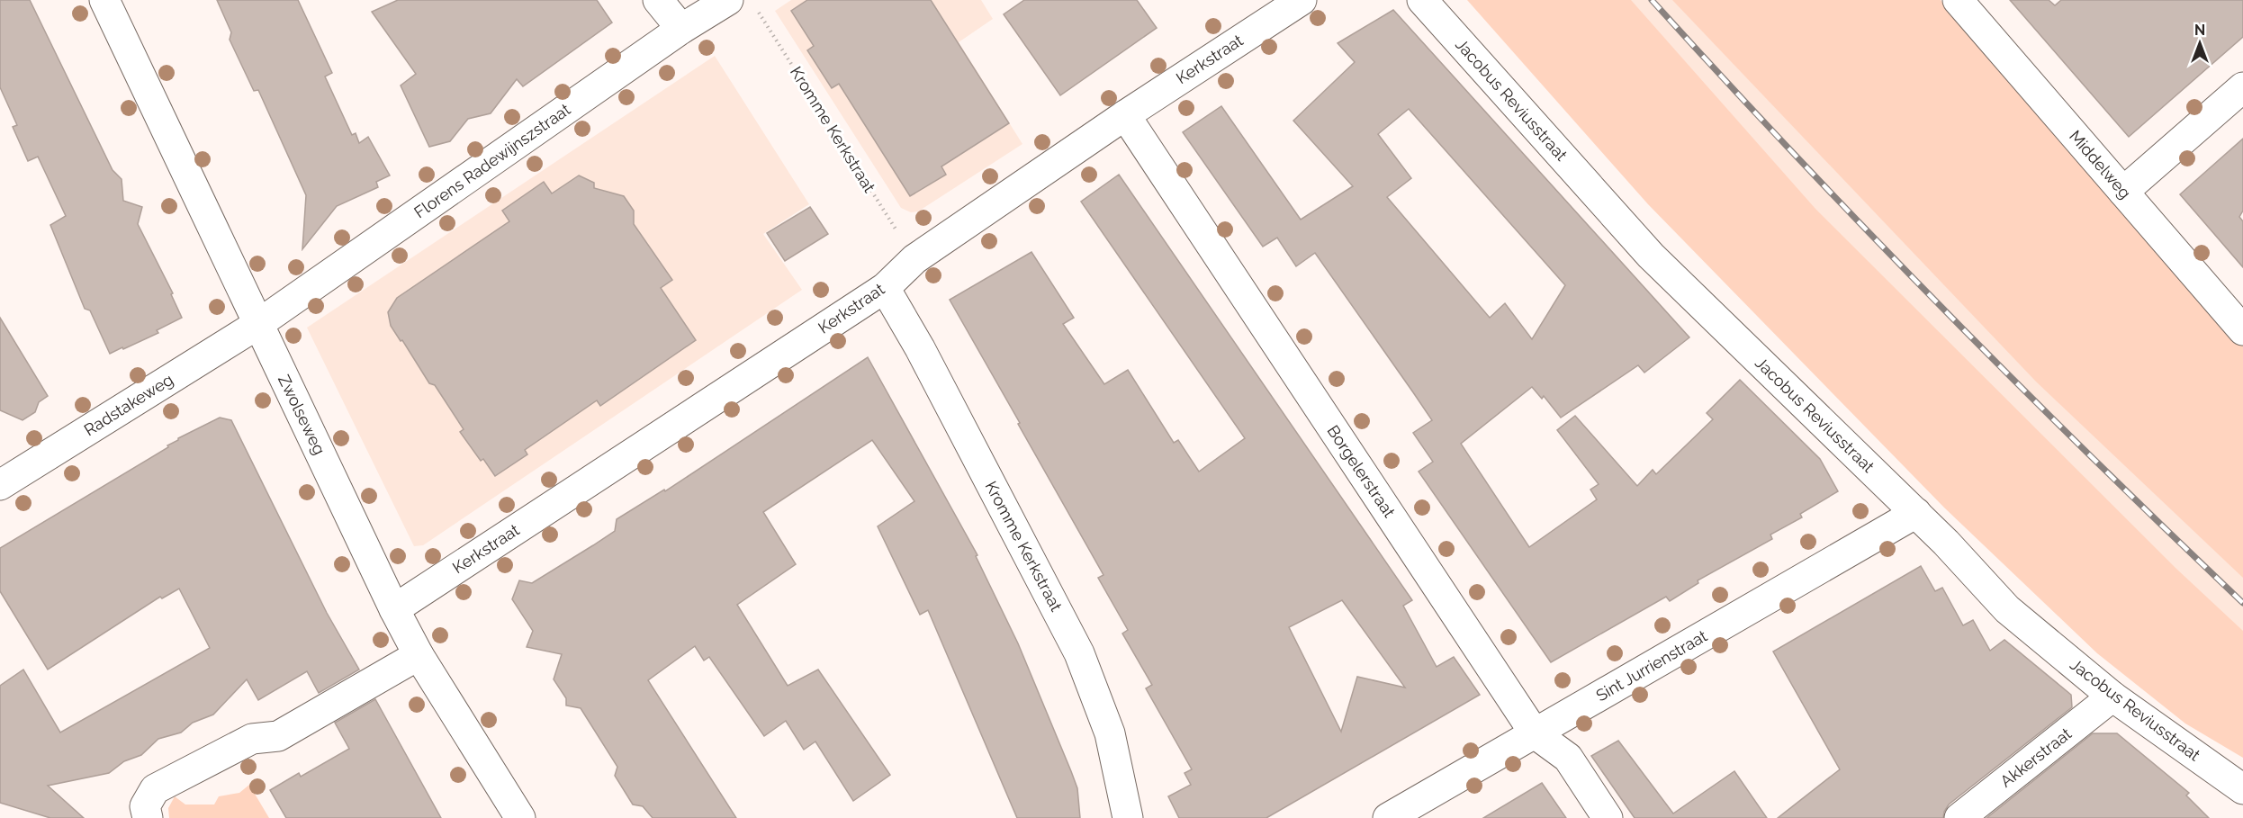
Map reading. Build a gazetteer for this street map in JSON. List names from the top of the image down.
{
  "streets": {
    "street": [
      "Kerkstraat",
      "Jacobus Reviusstraat",
      "Kromme Kerkstraat",
      "Florens Radewijnszstraat",
      "Middelweg",
      "Radstakeweg",
      "Zwolseweg",
      "Borgelerstraat",
      "Sint Jurrienstraat",
      "Akkerstraat"
    ]
  },
  "crossings": [
    ["Kerkstraat", "Kromme Kerkstraat"],
    ["Kerkstraat", "Zwolseweg"],
    ["Kerkstraat", "Borgelerstraat"],
    ["Jacobus Reviusstraat", "Sint Jurrienstraat"],
    ["Jacobus Reviusstraat", "Akkerstraat"],
    ["Florens Radewijnszstraat", "Radstakeweg"],
    ["Florens Radewijnszstraat", "Zwolseweg"],
    ["Radstakeweg", "Zwolseweg"],
    ["Borgelerstraat", "Sint Jurrienstraat"]
  ],
  "north": "top"
}
